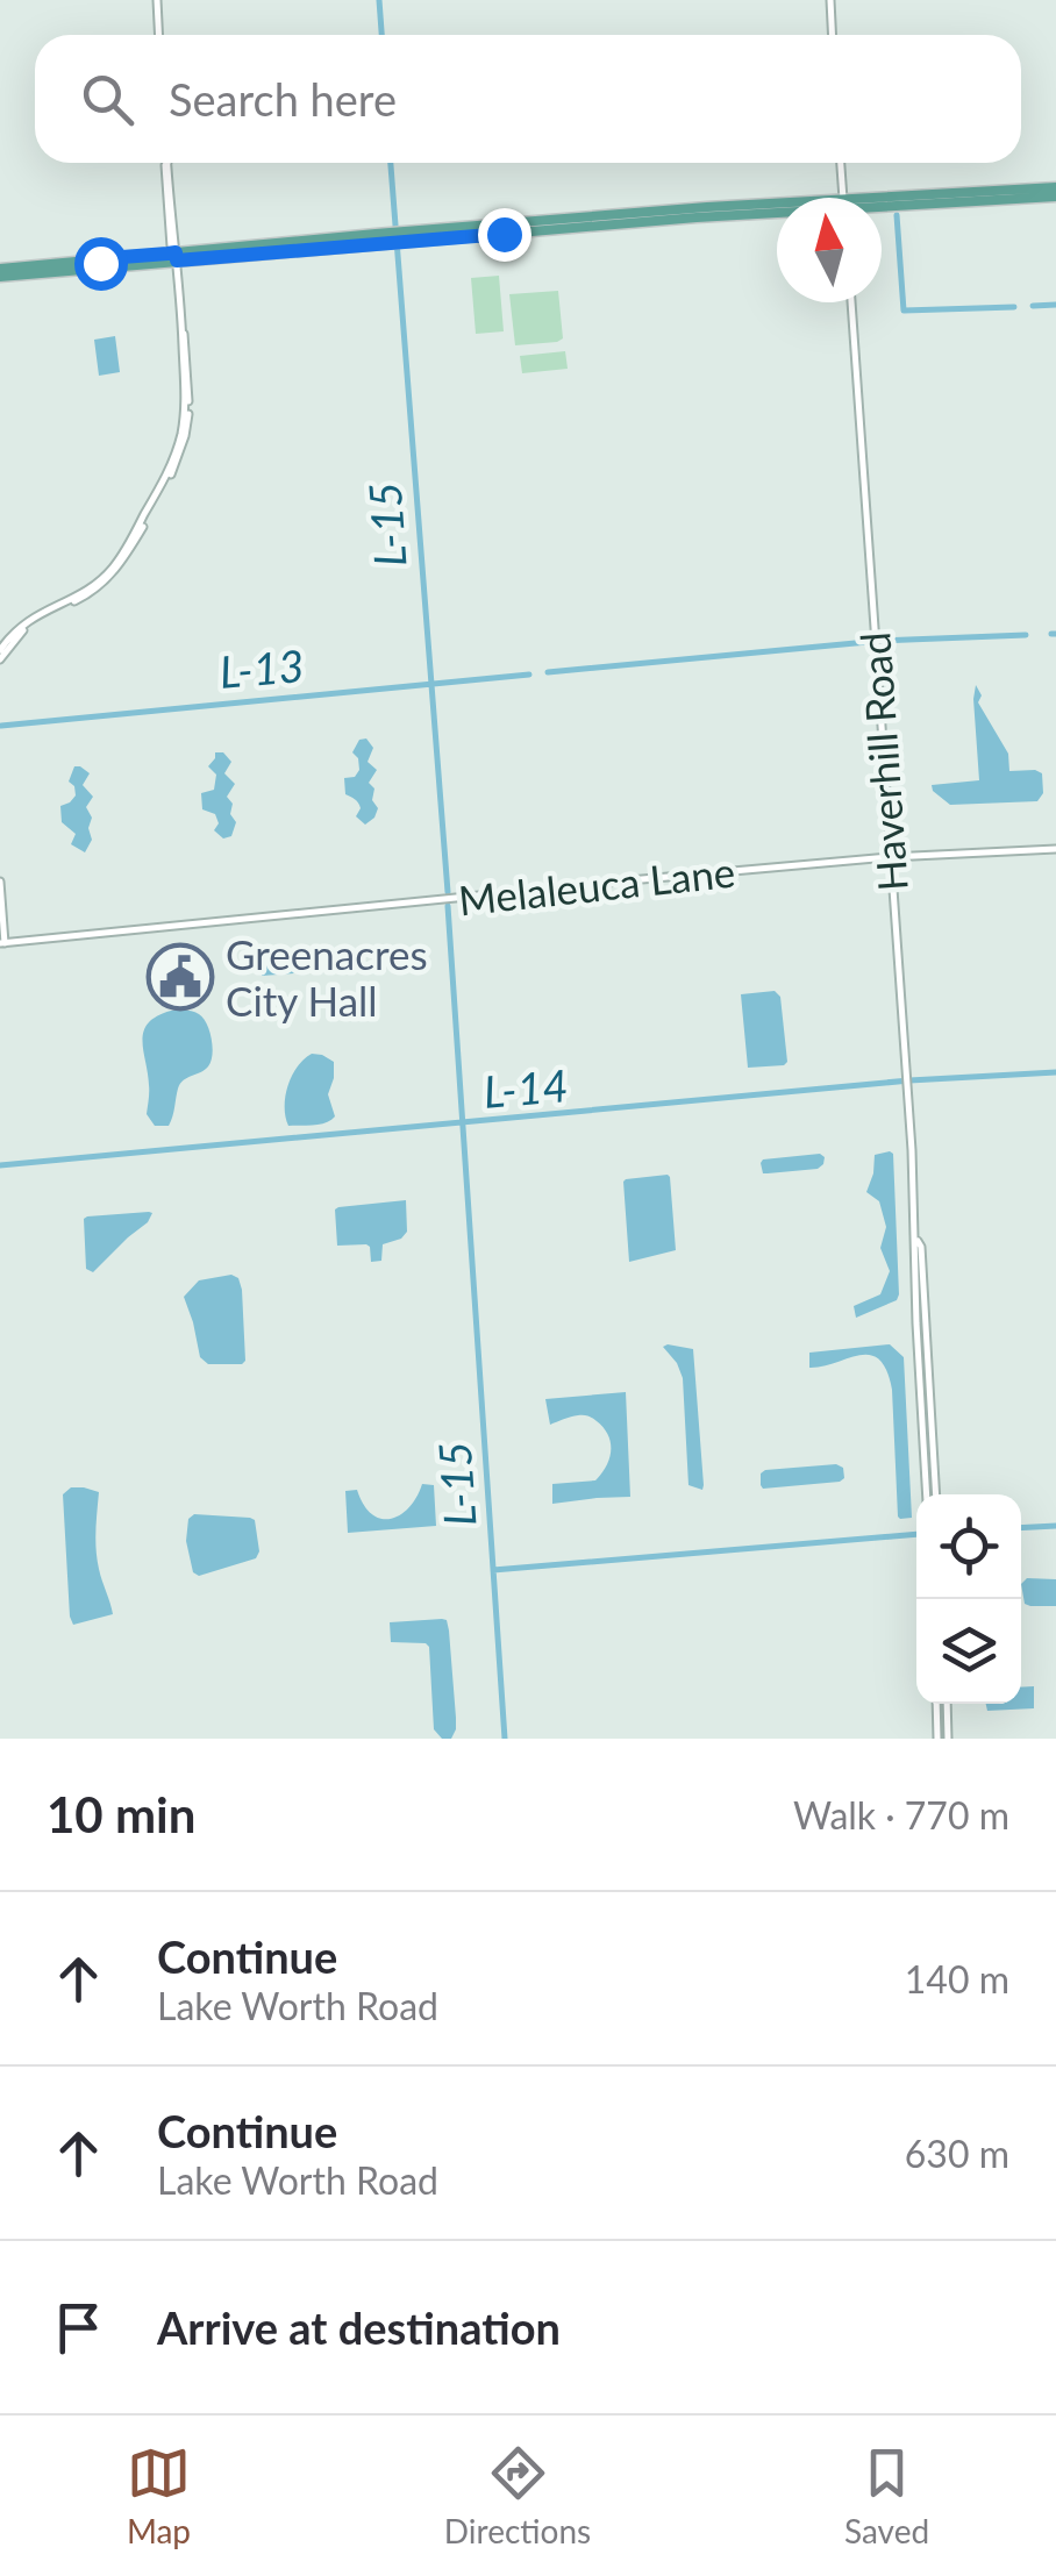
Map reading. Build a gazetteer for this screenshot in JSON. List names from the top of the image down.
{
  "streets": {
    "street": ["Haverhill Road", "Melaleuca Lane"]
  },
  "crossings": [
    ["Haverhill Road", "Melaleuca Lane"]
  ],
  "water": ["L-15", "L-13", "L-14"],
  "places": {
    "public building": ["Greenacres City Hall"]
  },
  "north": "top",
  "page": {
    "search": "Search here",
    "heading": ["10 min", "Walk · 770 m"],
    "list": [
      ["Continue", "Lake Worth Road", "140 m"],
      ["Continue", "Lake Worth Road", "630 m"],
      "Arrive at destination"
    ],
    "nav": ["Map", "Directions", "Saved"]
  }
}
